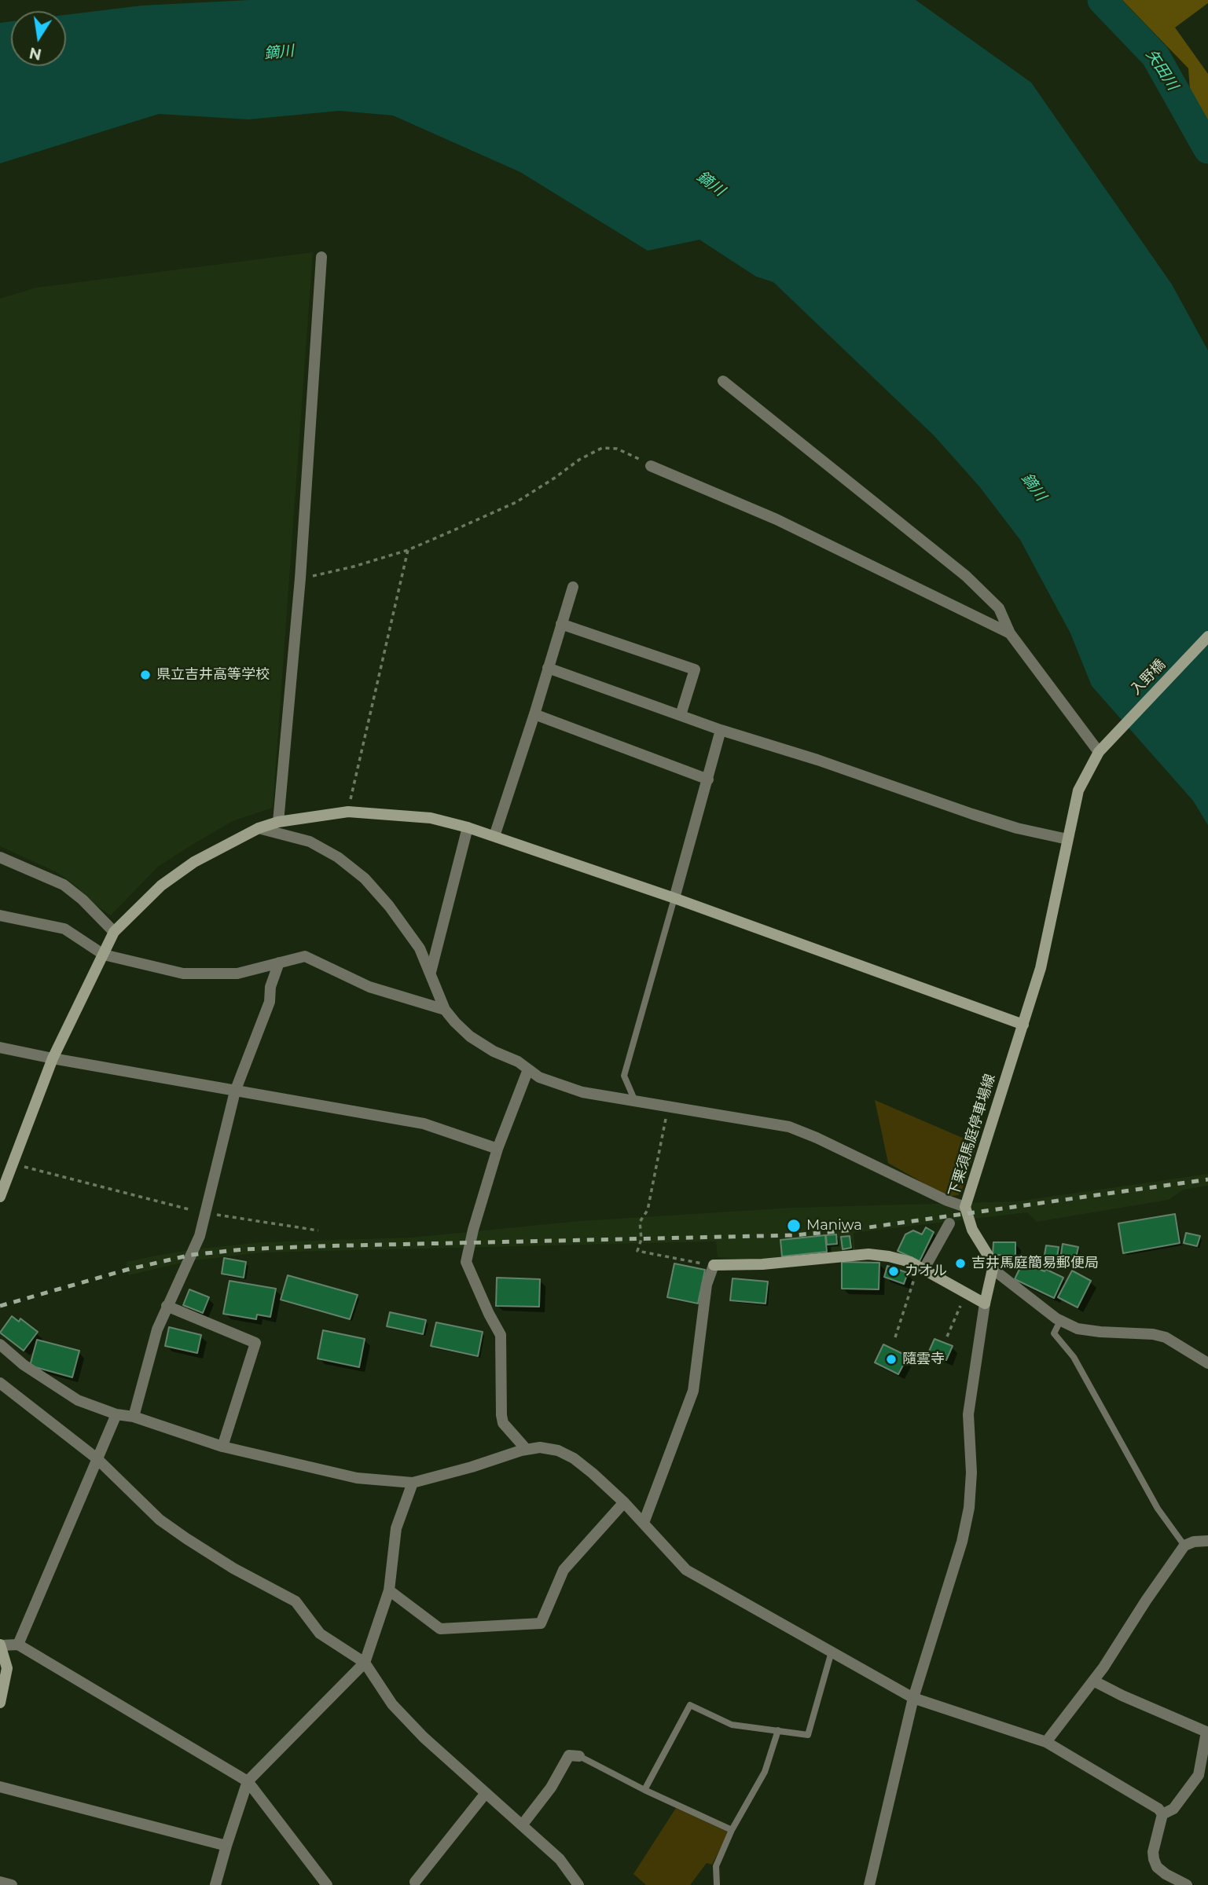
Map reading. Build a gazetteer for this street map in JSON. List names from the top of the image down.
{
  "streets": {
    "street": ["入野橋", "下栗須馬庭停車場線"]
  },
  "crossings": [
    ["入野橋", "下栗須馬庭停車場線"]
  ],
  "water": ["鏑川", "矢田川"],
  "places": [
    "県立吉井高等学校",
    "Maniwa",
    "吉井馬庭簡易郵便局",
    "カオル",
    "隨雲寺"
  ],
  "north": "bottom"
}
